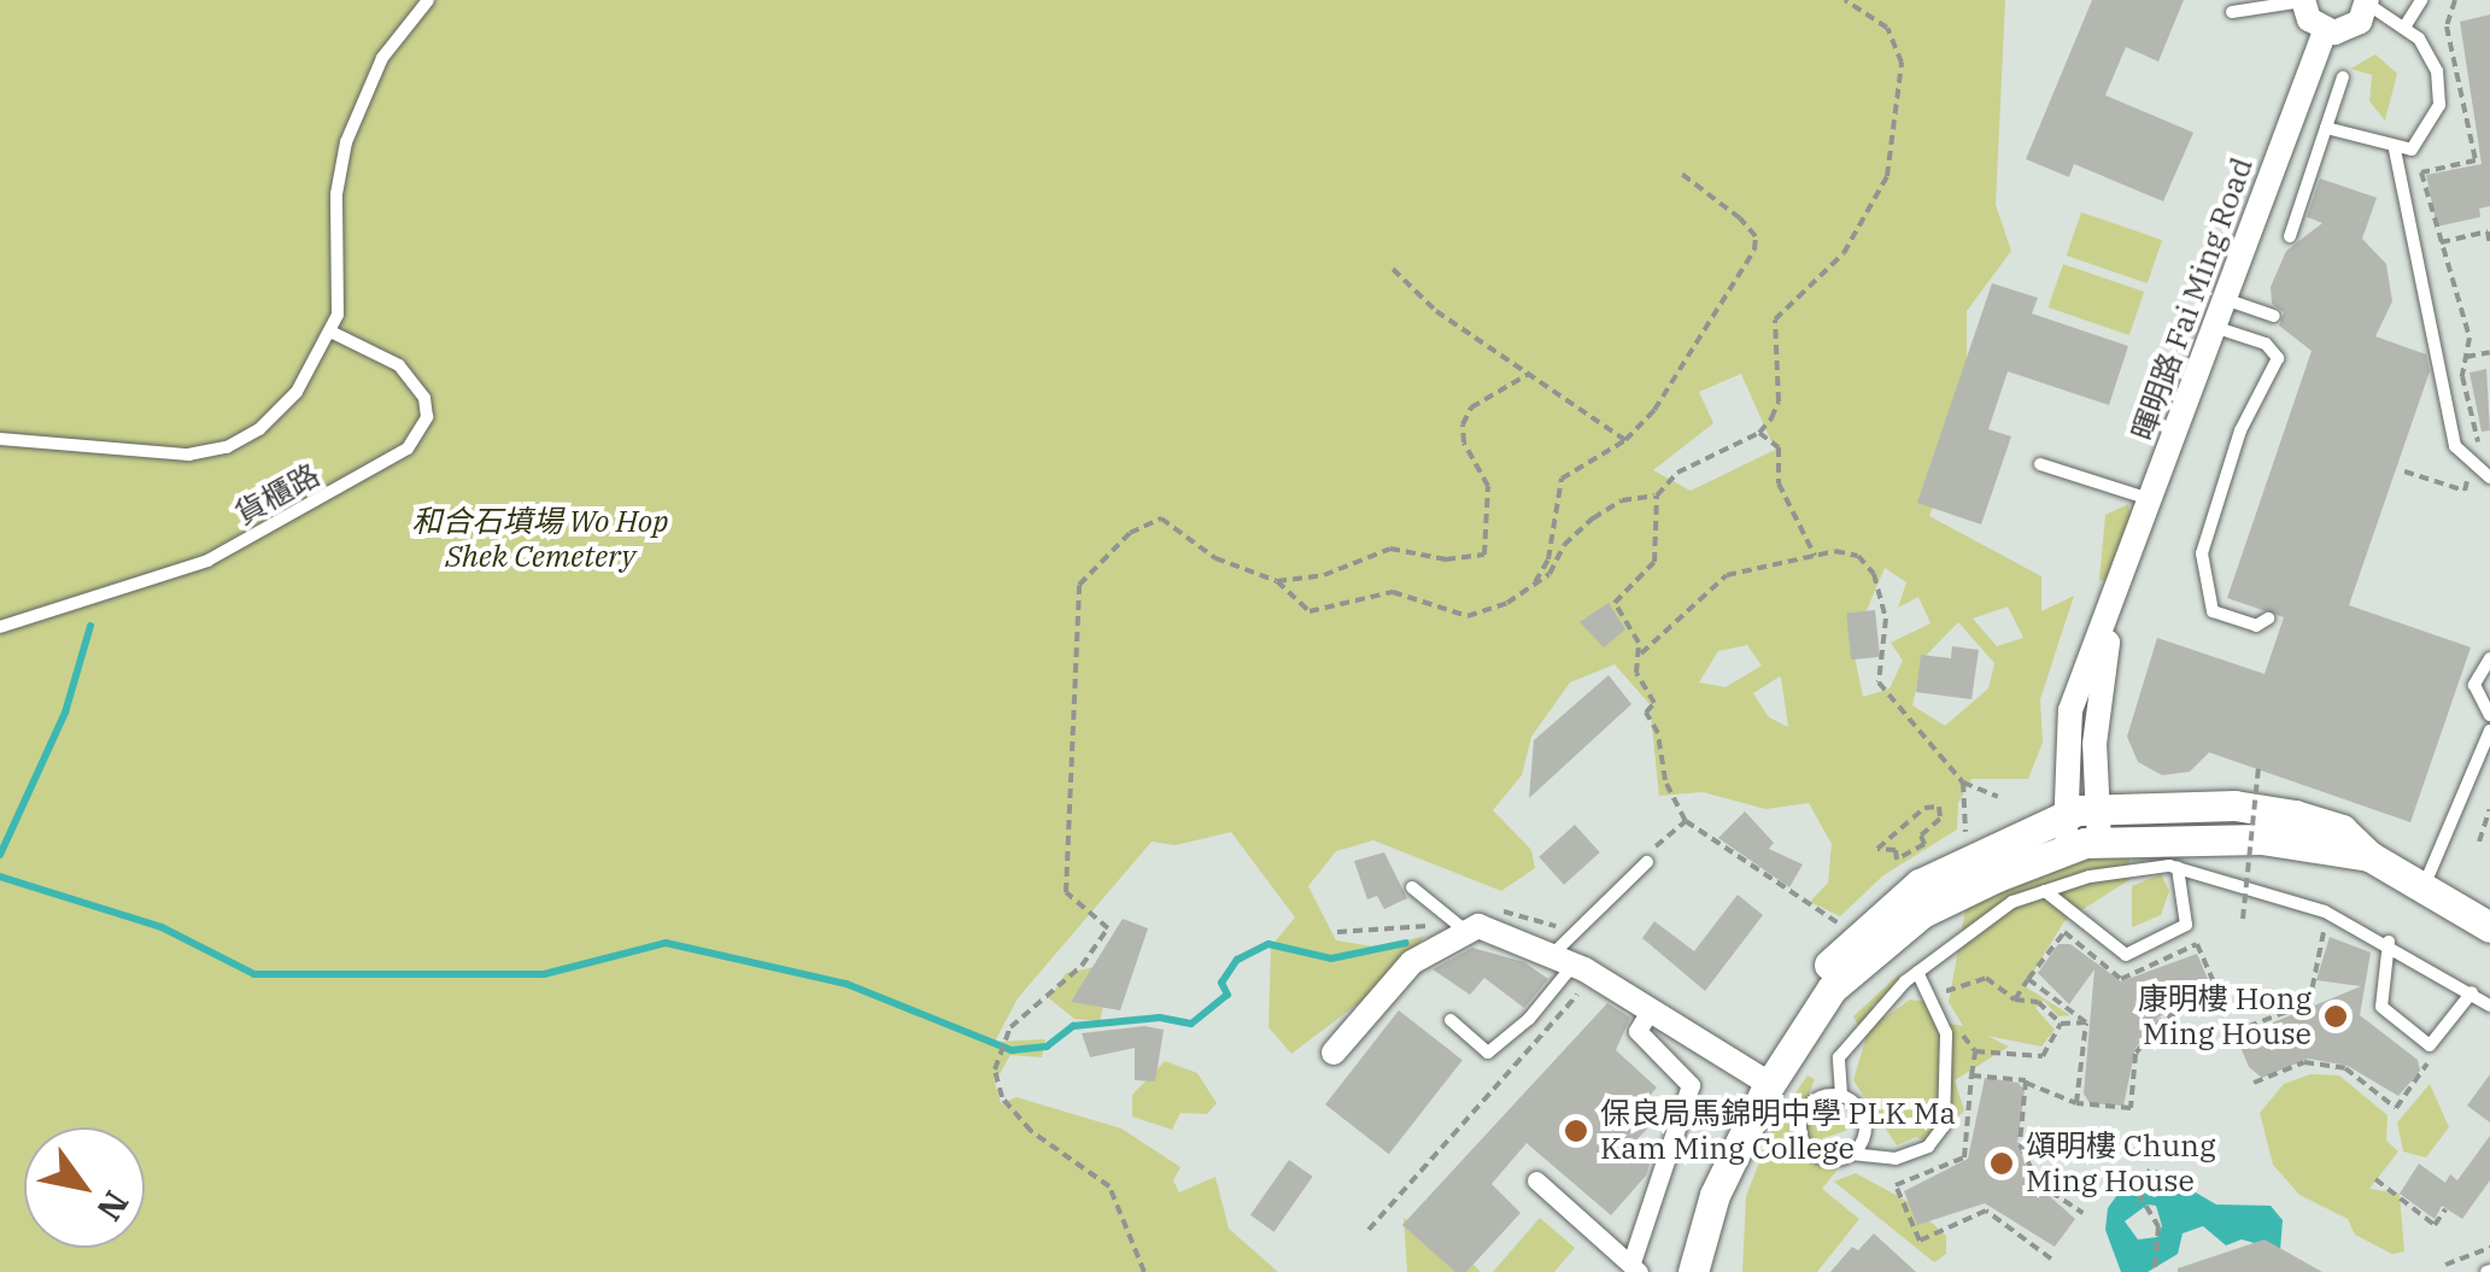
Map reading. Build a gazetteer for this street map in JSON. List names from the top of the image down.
{
  "streets": {
    "street": ["暉明路 Fai Ming Road"],
    "lane": ["貨櫃路"]
  },
  "parks": ["和合石墳場 Wo Hop Shek Cemetery"],
  "places": ["康明樓 Hong Ming House", "保良局馬錦明中學 PLK Ma Kam Ming College", "頌明樓 Chung Ming House"],
  "north": "bottom right"
}
